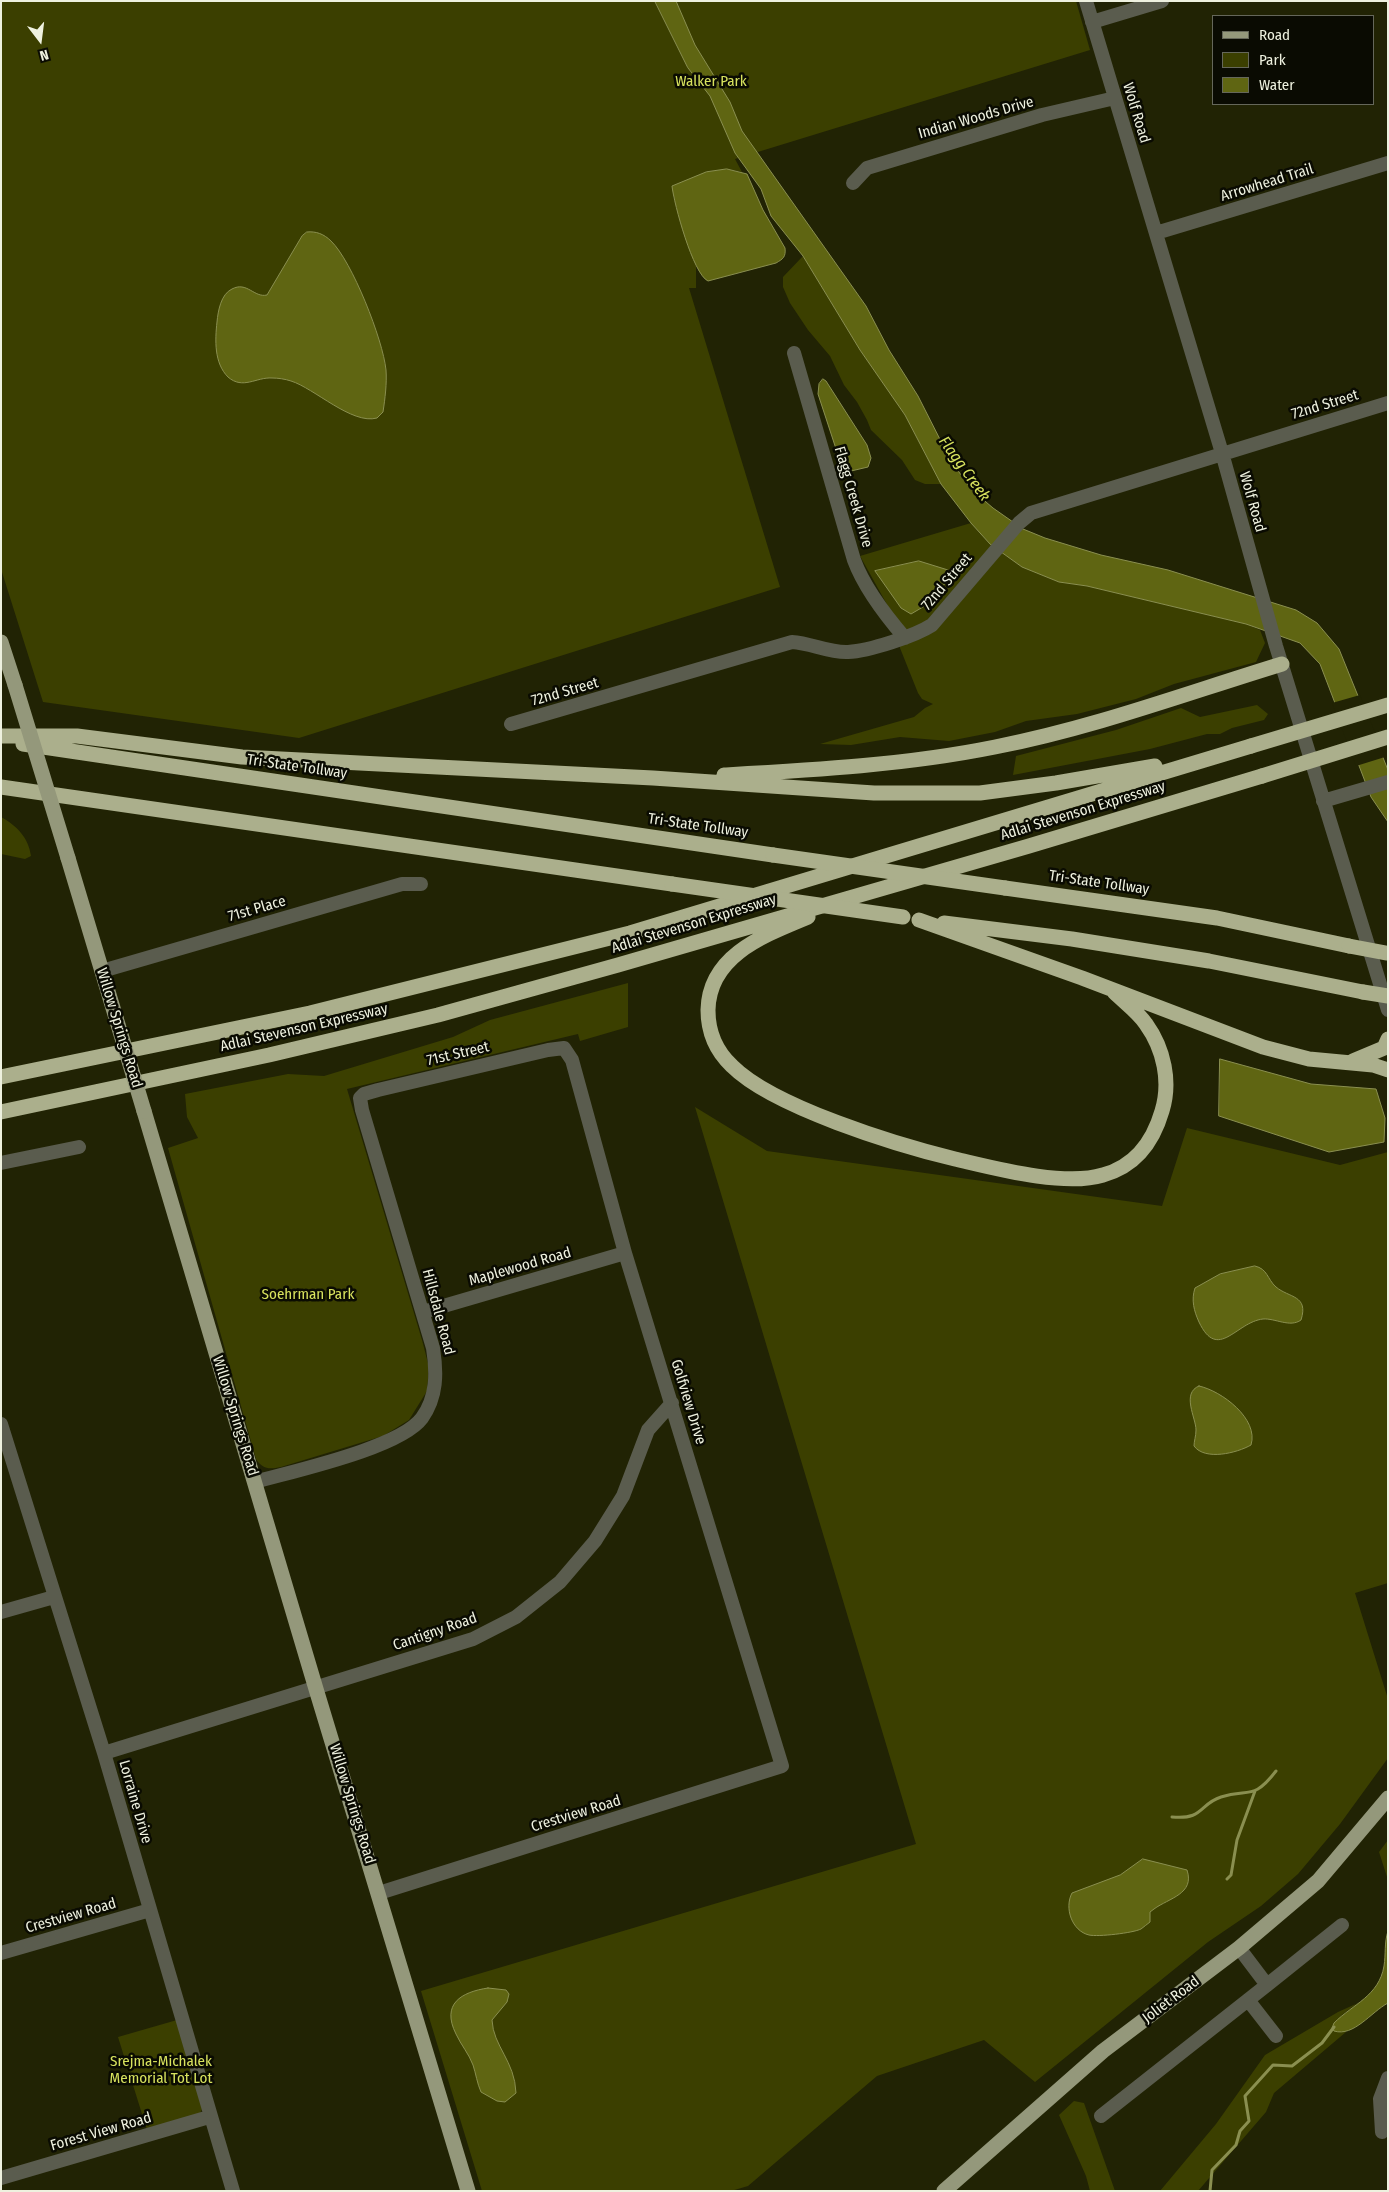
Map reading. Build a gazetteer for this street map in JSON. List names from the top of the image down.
{
  "streets": {
    "highway": ["Tri-State Tollway", "Adlai Stevenson Expressway"],
    "main road": ["Willow Springs Road", "Joliet Road"],
    "street": [
      "Wolf Road",
      "Indian Woods Drive",
      "Arrowhead Trail",
      "72nd Street",
      "Flagg Creek Drive",
      "71st Place",
      "71st Street",
      "Maplewood Road",
      "Hillsdale Road",
      "Golfview Drive",
      "Cantigny Road",
      "Lorraine Drive",
      "Crestview Road",
      "Forest View Road"
    ]
  },
  "crossings": [
    ["Wolf Road", "Indian Woods Drive"],
    ["Wolf Road", "Arrowhead Trail"],
    ["Wolf Road", "72nd Street"],
    ["72nd Street", "Flagg Creek Drive"],
    ["71st Place", "Willow Springs Road"],
    ["Willow Springs Road", "Hillsdale Road"],
    ["Willow Springs Road", "Cantigny Road"],
    ["Willow Springs Road", "Crestview Road"],
    ["71st Street", "Hillsdale Road"],
    ["71st Street", "Golfview Drive"],
    ["Maplewood Road", "Hillsdale Road"],
    ["Maplewood Road", "Golfview Drive"],
    ["Golfview Drive", "Cantigny Road"],
    ["Golfview Drive", "Crestview Road"],
    ["Cantigny Road", "Lorraine Drive"],
    ["Lorraine Drive", "Crestview Road"],
    ["Lorraine Drive", "Forest View Road"]
  ],
  "water": ["Flagg Creek"],
  "parks": ["Walker Park", "Soehrman Park", "Srejma-Michalek Memorial Tot Lot"],
  "legend": ["Road", "Park", "Water"],
  "north": "bottom"
}
